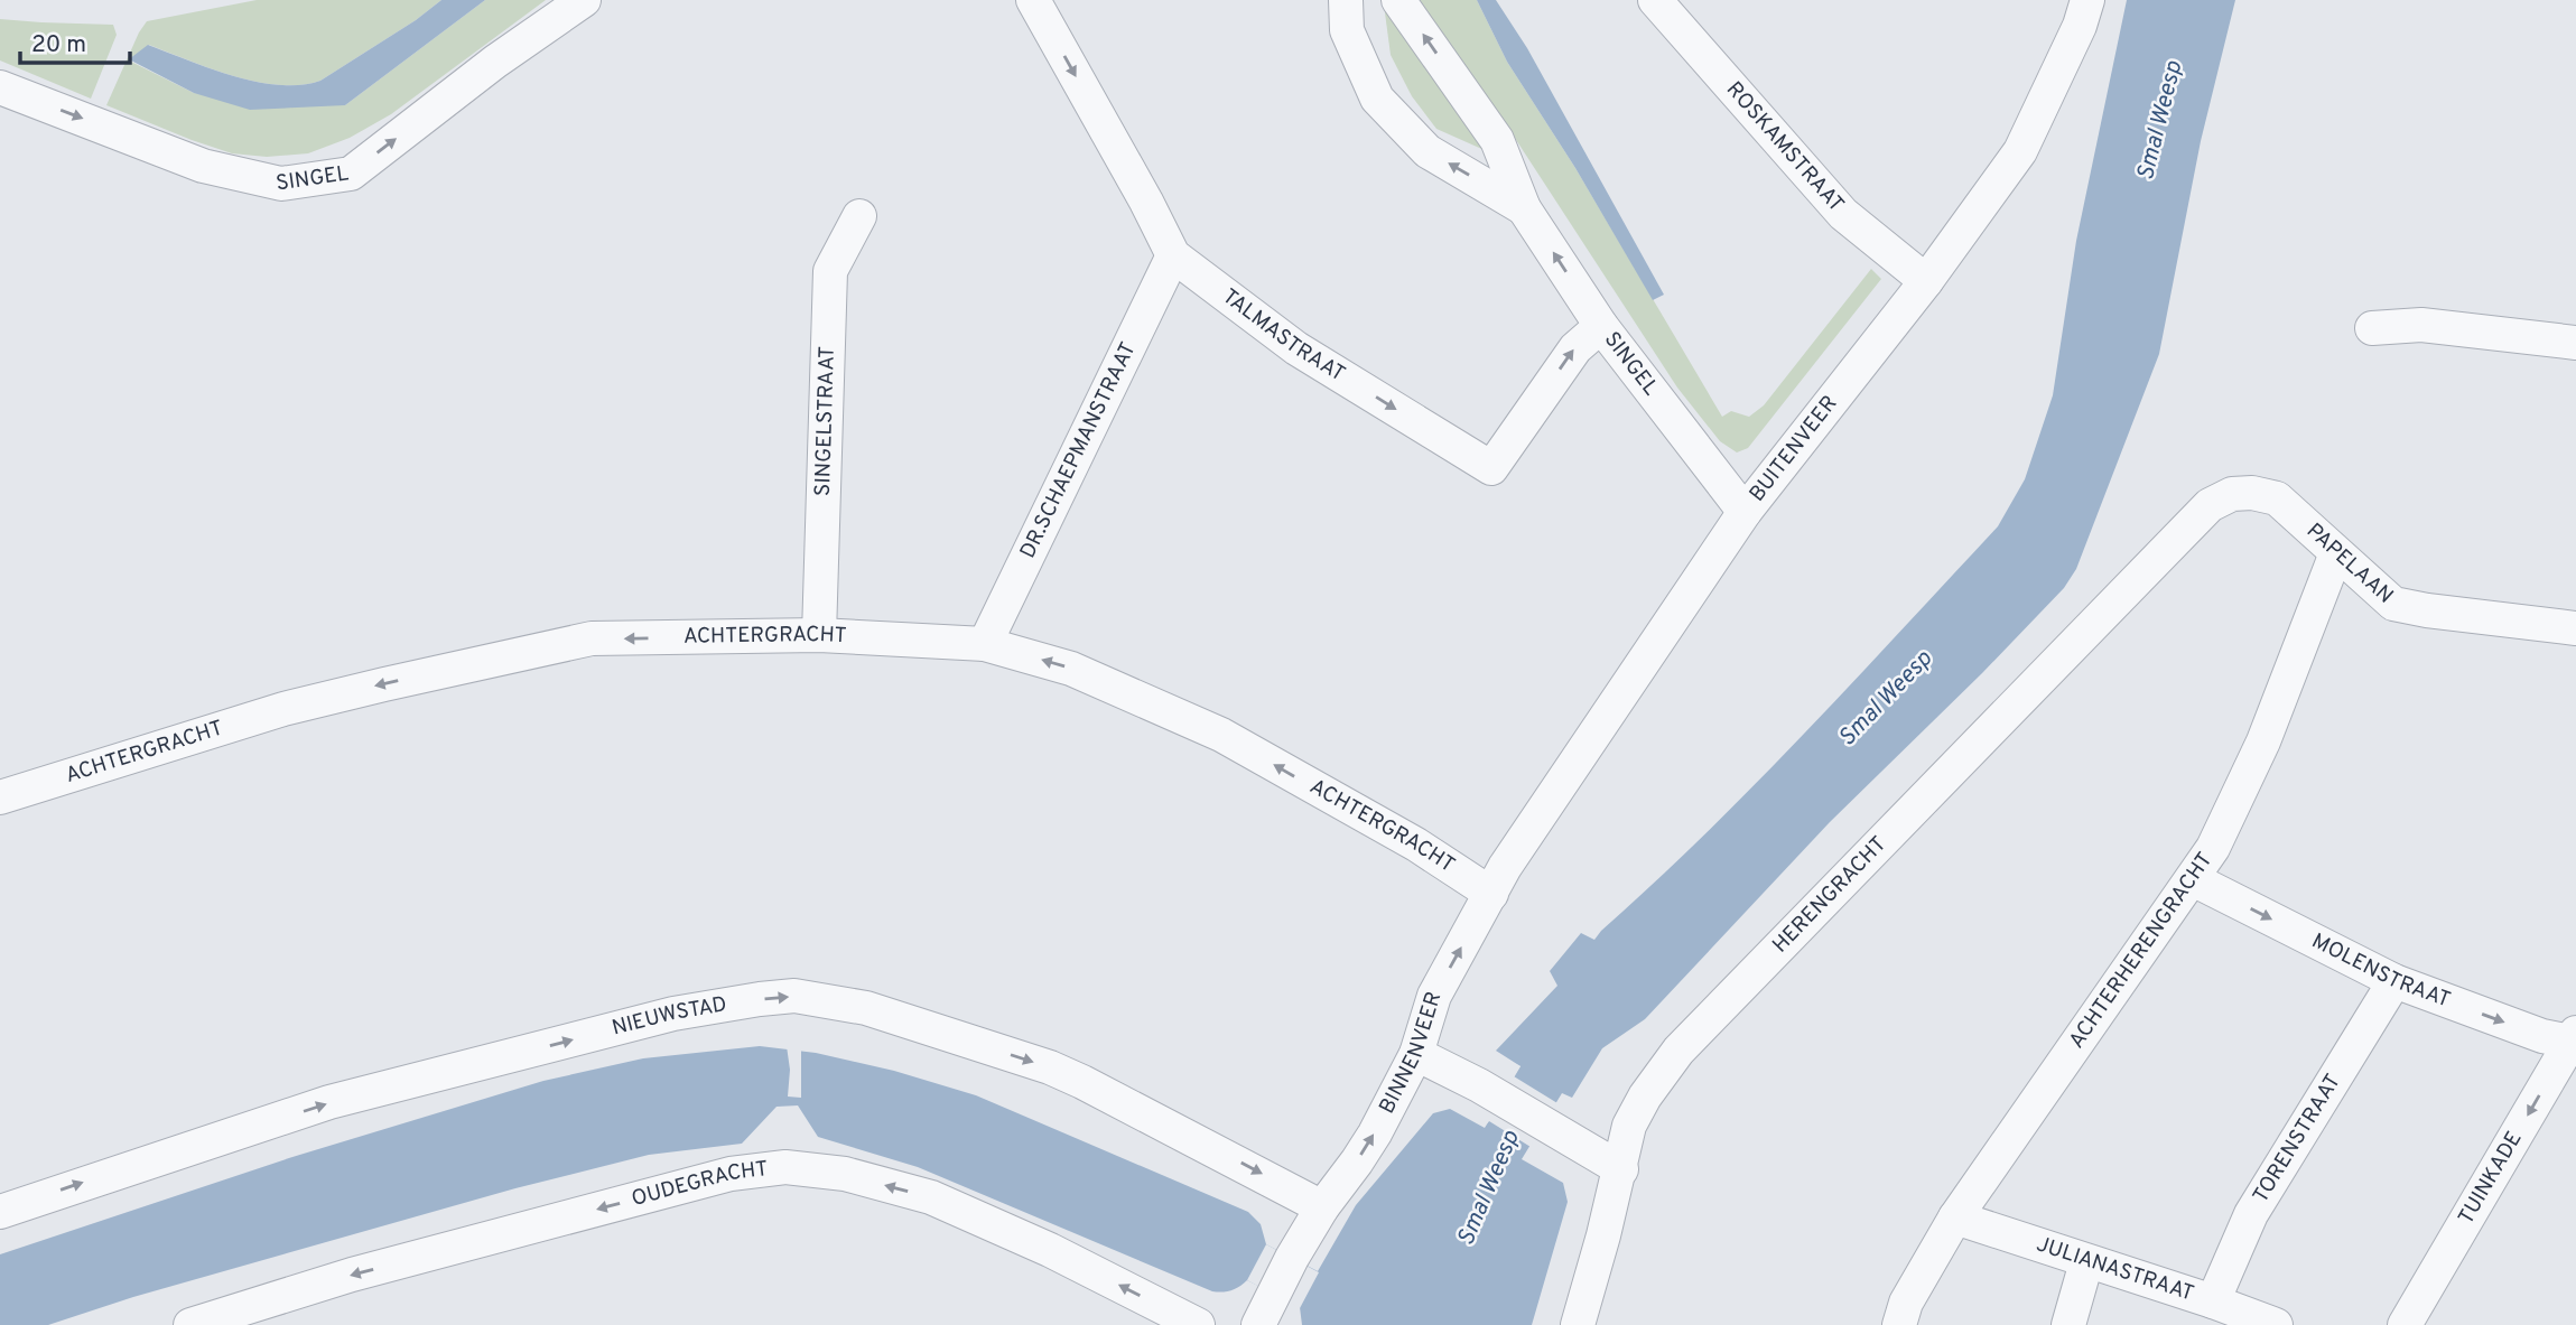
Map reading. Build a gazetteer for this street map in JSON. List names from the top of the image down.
{
  "streets": {
    "street": [
      "ROSKAMSTRAAT",
      "SINGEL",
      "TALMASTRAAT",
      "SINGELSTRAAT",
      "BUITENVEER",
      "DR.SCHAEPMANSTRAAT",
      "PAPELAAN",
      "ACHTERGRACHT",
      "HERENGRACHT",
      "ACHTERHERENGRACHT",
      "MOLENSTRAAT",
      "NIEUWSTAD",
      "BINNENVEER",
      "TORENSTRAAT",
      "TUINKADE",
      "OUDEGRACHT",
      "JULIANASTRAAT"
    ]
  },
  "crossings": [
    ["ROSKAMSTRAAT", "BUITENVEER"],
    ["SINGEL", "TALMASTRAAT"],
    ["SINGEL", "BUITENVEER"],
    ["TALMASTRAAT", "DR.SCHAEPMANSTRAAT"],
    ["SINGELSTRAAT", "ACHTERGRACHT"],
    ["BUITENVEER", "ACHTERGRACHT"],
    ["BUITENVEER", "BINNENVEER"],
    ["DR.SCHAEPMANSTRAAT", "ACHTERGRACHT"],
    ["PAPELAAN", "HERENGRACHT"],
    ["PAPELAAN", "ACHTERHERENGRACHT"],
    ["ACHTERGRACHT", "BINNENVEER"],
    ["ACHTERHERENGRACHT", "MOLENSTRAAT"],
    ["ACHTERHERENGRACHT", "JULIANASTRAAT"],
    ["MOLENSTRAAT", "TORENSTRAAT"],
    ["MOLENSTRAAT", "TUINKADE"],
    ["NIEUWSTAD", "BINNENVEER"],
    ["TORENSTRAAT", "JULIANASTRAAT"]
  ],
  "one_way": [
    "ACHTERGRACHT",
    "MOLENSTRAAT",
    "NIEUWSTAD",
    "BINNENVEER",
    "TUINKADE",
    "OUDEGRACHT"
  ],
  "water": ["Smal Weesp"],
  "scale_bar": "20 m"
}
